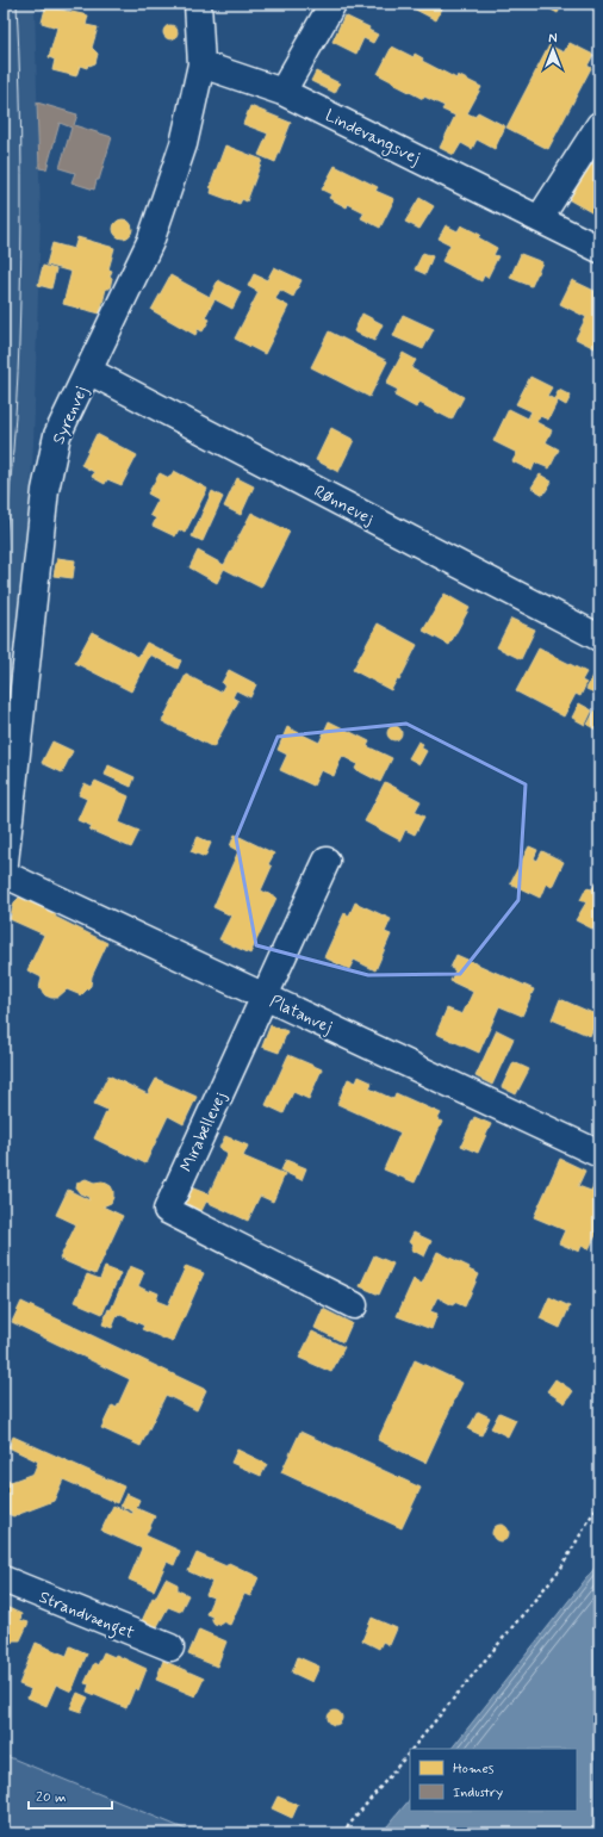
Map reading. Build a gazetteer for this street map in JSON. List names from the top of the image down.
{
  "streets": {
    "street": [
      "Lindevangsvej",
      "Syrenvej",
      "Rønnevej",
      "Platanvej",
      "Mirabellevej",
      "Strandvænget"
    ]
  },
  "crossings": [
    ["Lindevangsvej", "Syrenvej"],
    ["Syrenvej", "Rønnevej"],
    ["Syrenvej", "Platanvej"],
    ["Platanvej", "Mirabellevej"]
  ],
  "legend": ["Homes", "Industry"],
  "scale_bar": "20 m",
  "north": "top"
}
